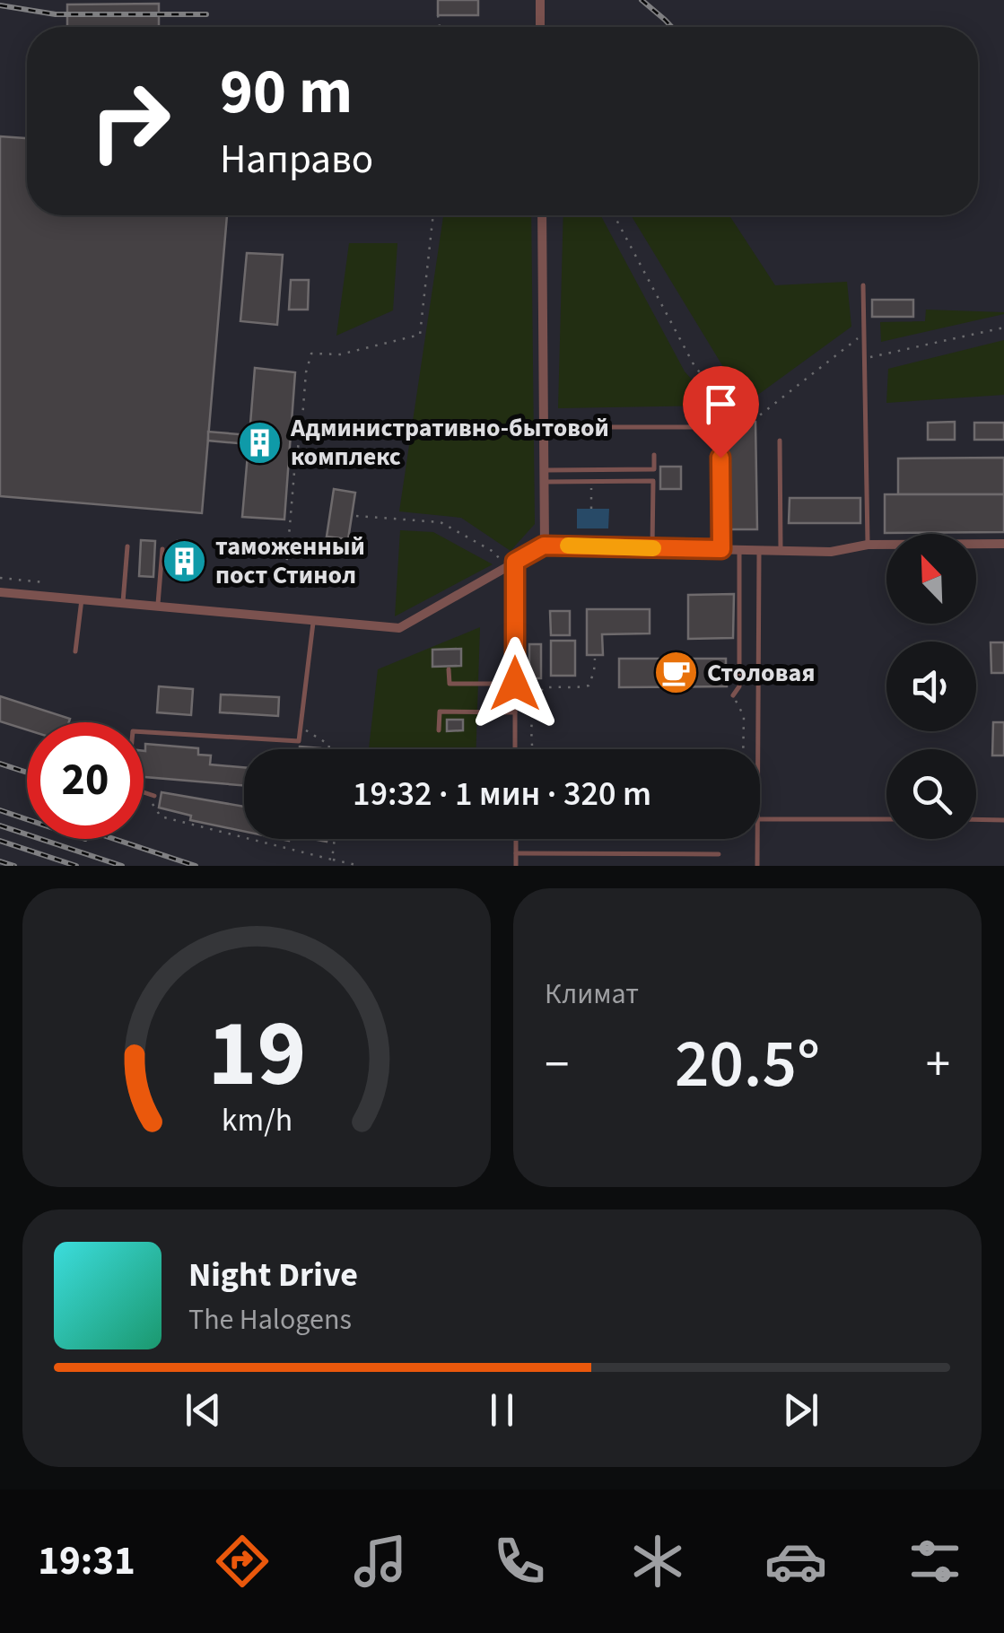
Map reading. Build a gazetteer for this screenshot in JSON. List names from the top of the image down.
{
  "places": {
    "building": ["Административно-бытовой комплекс", "таможенный пост Стинол"],
    "cafe": ["Столовая"]
  },
  "north": "top left",
  "page": {
    "turn": ["90 m", "Направо"],
    "limit": "20",
    "trip": "19:32 · 1 мин · 320 m",
    "tile": "Климат",
    "heat": ["−", "20.5°", "+"],
    "song": ["Night Drive", "The Halogens"],
    "tabs": "19:31",
    "gauge": ["19", "km/h"]
  }
}
